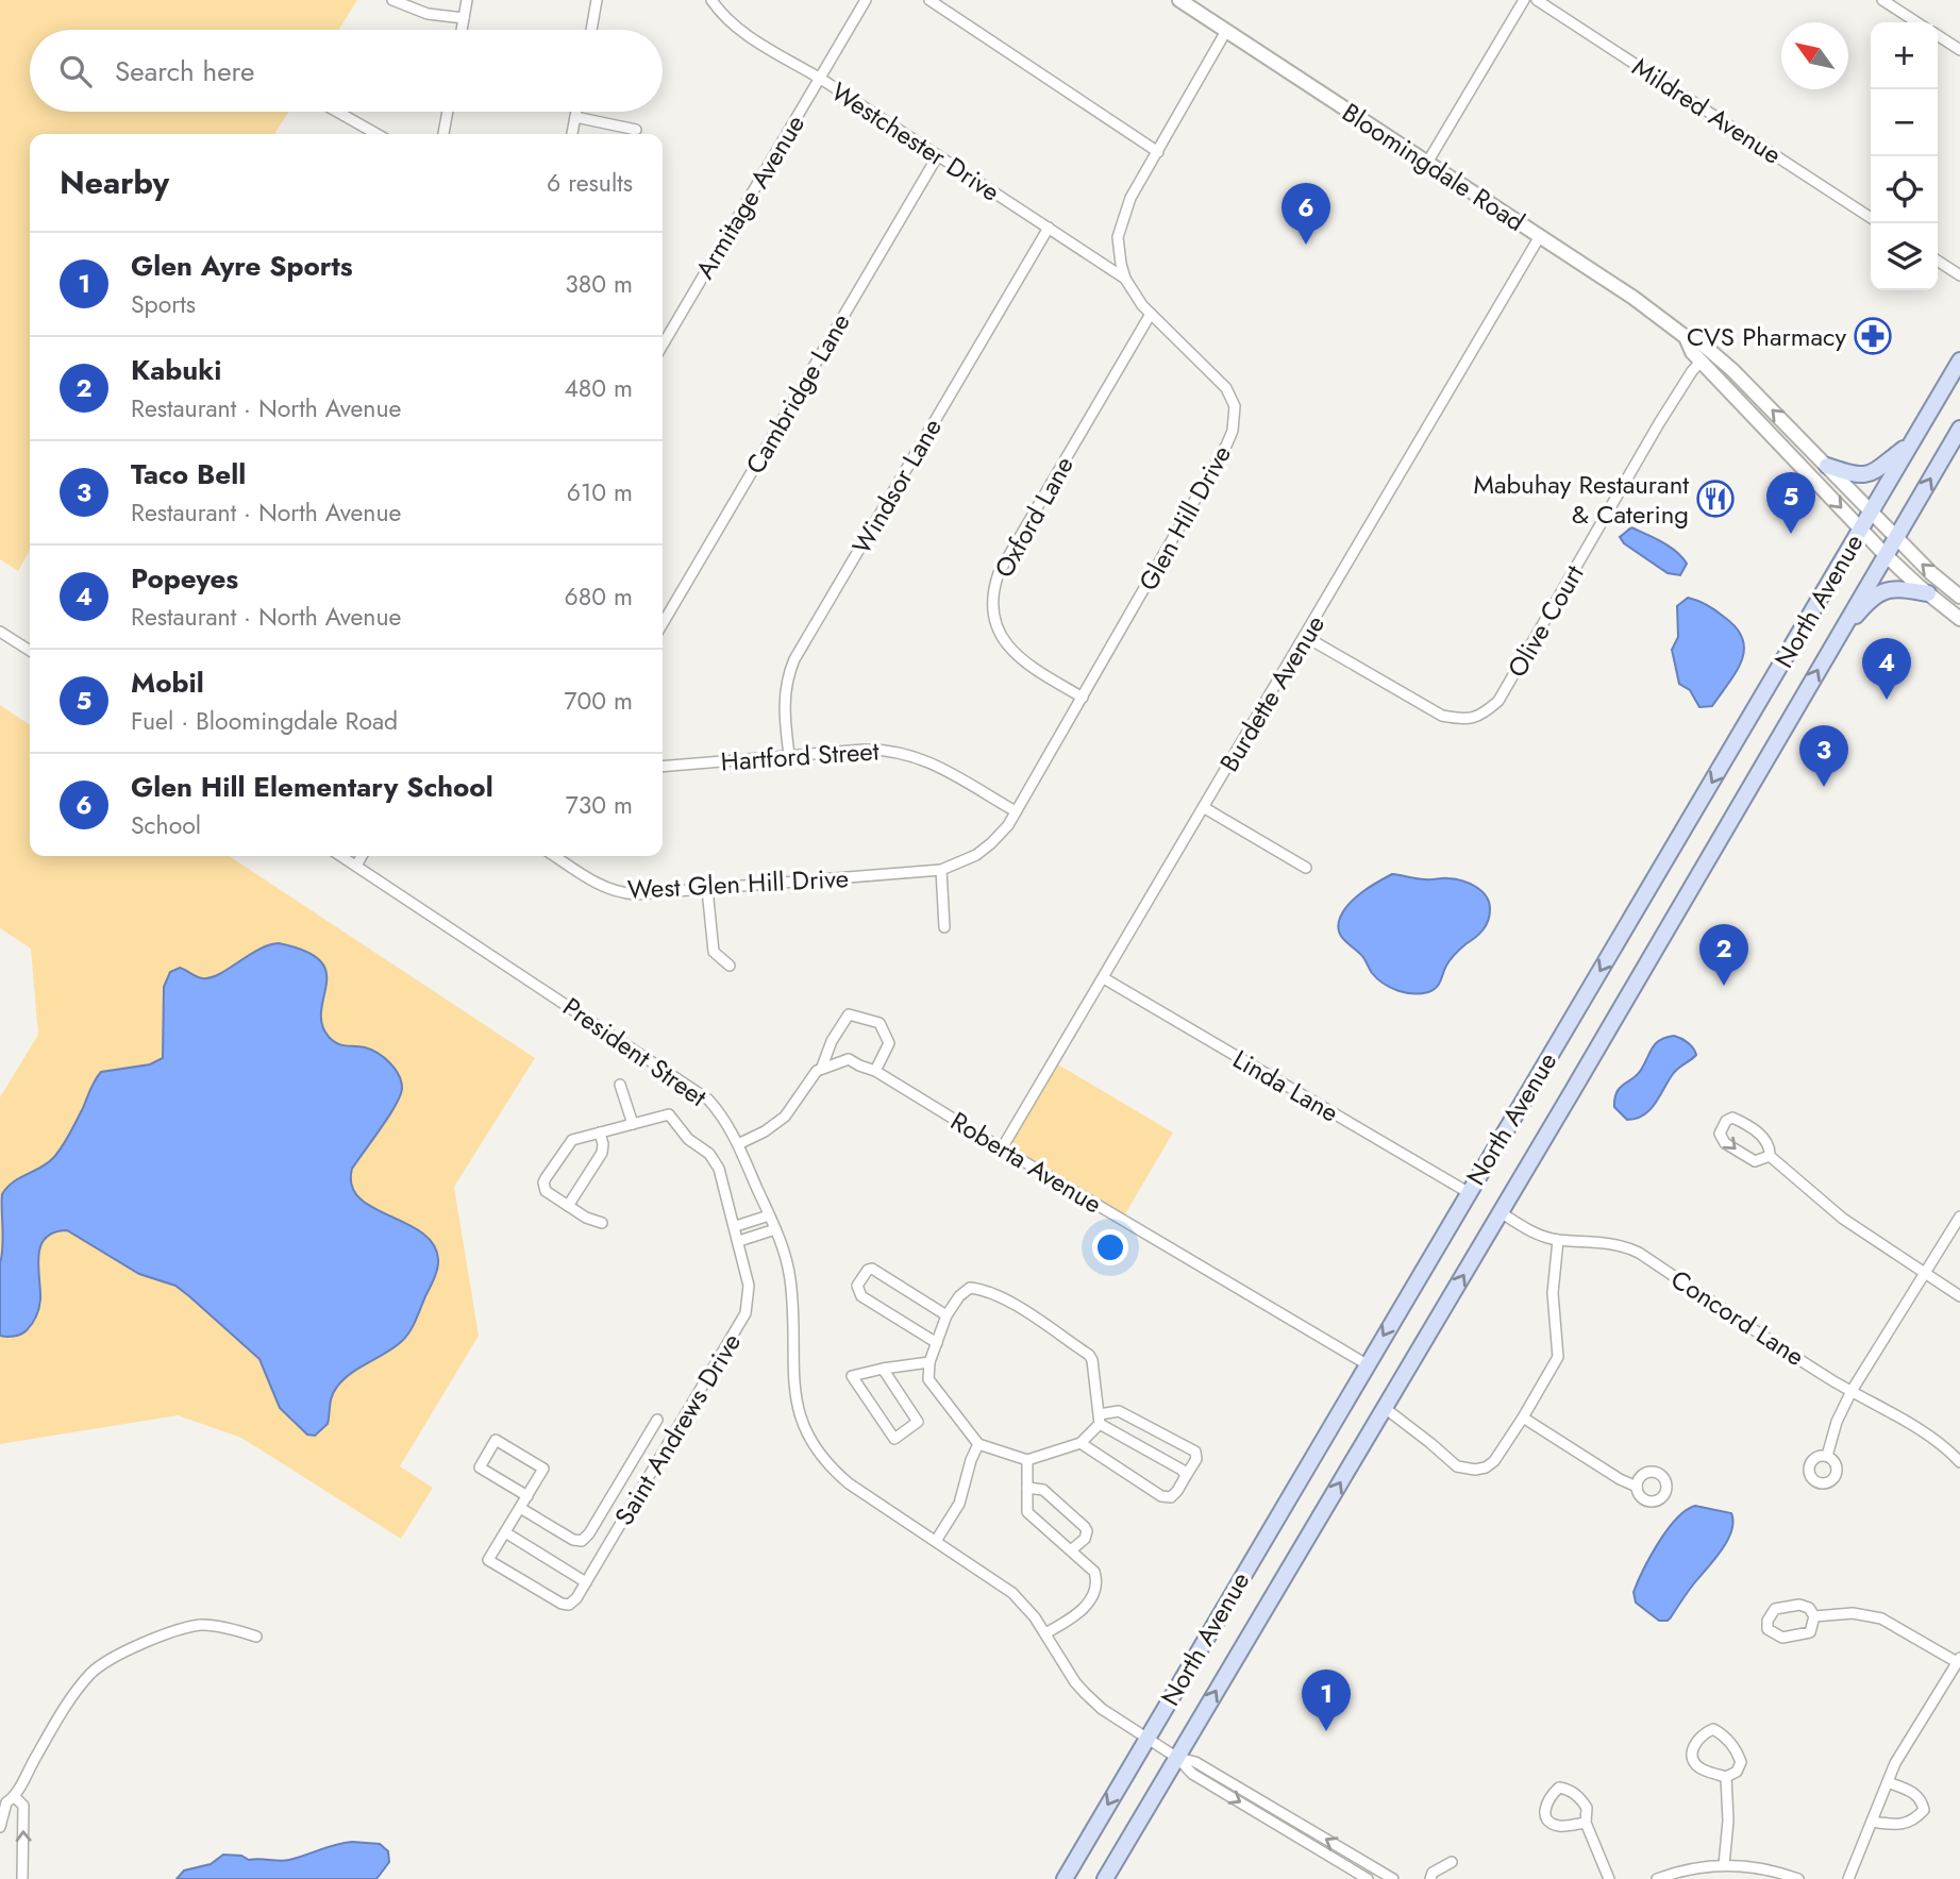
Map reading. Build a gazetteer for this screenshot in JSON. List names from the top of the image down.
{
  "streets": {
    "main road": ["Bloomingdale Road", "North Avenue"],
    "street": [
      "Mildred Avenue",
      "Westchester Drive",
      "Armitage Avenue",
      "Cambridge Lane",
      "Windsor Lane",
      "Oxford Lane",
      "Glen Hill Drive",
      "Olive Court",
      "Burdette Avenue",
      "Hartford Street",
      "West Glen Hill Drive",
      "President Street",
      "Linda Lane",
      "Roberta Avenue",
      "Concord Lane",
      "Saint Andrews Drive"
    ]
  },
  "crossings": [
    ["Westchester Drive", "Armitage Avenue"],
    ["Westchester Drive", "Cambridge Lane"],
    ["Westchester Drive", "Windsor Lane"],
    ["Westchester Drive", "Glen Hill Drive"],
    ["Bloomingdale Road", "Glen Hill Drive"],
    ["Bloomingdale Road", "North Avenue"],
    ["Bloomingdale Road", "Olive Court"],
    ["Bloomingdale Road", "Burdette Avenue"],
    ["Windsor Lane", "Hartford Street"],
    ["Oxford Lane", "Glen Hill Drive"],
    ["Glen Hill Drive", "Hartford Street"],
    ["Glen Hill Drive", "West Glen Hill Drive"],
    ["North Avenue", "President Street"],
    ["North Avenue", "Linda Lane"],
    ["North Avenue", "Roberta Avenue"],
    ["North Avenue", "Concord Lane"],
    ["Olive Court", "Burdette Avenue"],
    ["Burdette Avenue", "Linda Lane"],
    ["Burdette Avenue", "Roberta Avenue"]
  ],
  "places": {
    "pharmacy": ["CVS Pharmacy"],
    "restaurant": ["Mabuhay Restaurant & Catering"]
  },
  "north": "top left",
  "page": {
    "map_buttons": ["+", "−"],
    "search": "Search here",
    "heading": ["Nearby", "6 results"],
    "pins": [
      "6",
      "5",
      "4",
      "3",
      "2",
      "1"
    ],
    "list": [
      {
        "mark": "1",
        "name": "Glen Ayre Sports",
        "note": "Sports",
        "value": "380 m"
      },
      {
        "mark": "2",
        "name": "Kabuki",
        "note": "Restaurant · North Avenue",
        "value": "480 m"
      },
      {
        "mark": "3",
        "name": "Taco Bell",
        "note": "Restaurant · North Avenue",
        "value": "610 m"
      },
      {
        "mark": "4",
        "name": "Popeyes",
        "note": "Restaurant · North Avenue",
        "value": "680 m"
      },
      {
        "mark": "5",
        "name": "Mobil",
        "note": "Fuel · Bloomingdale Road",
        "value": "700 m"
      },
      {
        "mark": "6",
        "name": "Glen Hill Elementary School",
        "note": "School",
        "value": "730 m"
      }
    ]
  }
}
